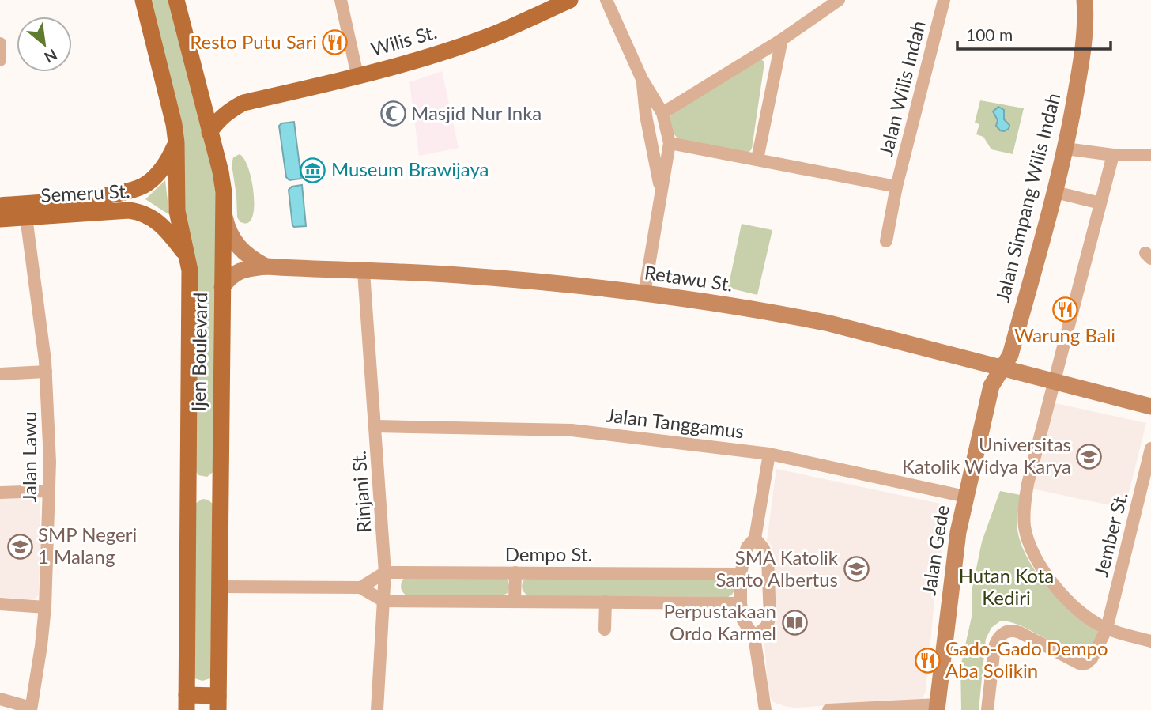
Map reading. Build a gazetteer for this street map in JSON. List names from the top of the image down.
{
  "streets": {
    "main road": [
      "Wilis St.",
      "Semeru St.",
      "Jalan Simpang Wilis Indah",
      "Retawu St.",
      "Ijen Boulevard",
      "Jalan Gede"
    ],
    "street": [
      "Jalan Wilis Indah",
      "Jalan Tanggamus",
      "Jalan Lawu",
      "Rinjani St.",
      "Jember St.",
      "Dempo St."
    ]
  },
  "crossings": [
    ["Wilis St.", "Ijen Boulevard"],
    ["Semeru St.", "Ijen Boulevard"],
    ["Semeru St.", "Jalan Lawu"],
    ["Jalan Simpang Wilis Indah", "Retawu St."],
    ["Jalan Simpang Wilis Indah", "Jalan Gede"],
    ["Retawu St.", "Ijen Boulevard"],
    ["Retawu St.", "Rinjani St."],
    ["Retawu St.", "Jalan Gede"],
    ["Jalan Tanggamus", "Rinjani St."],
    ["Jalan Tanggamus", "Jalan Gede"],
    ["Rinjani St.", "Dempo St."]
  ],
  "parks": ["Hutan Kota Kediri"],
  "places": {
    "restaurant": ["Resto Putu Sari", "Warung Bali", "Gado-Gado Dempo Aba Solikin"],
    "mosque": ["Masjid Nur Inka"],
    "museum": ["Museum Brawijaya"],
    "school or university": ["Universitas Katolik Widya Karya", "SMP Negeri 1 Malang", "SMA Katolik Santo Albertus"],
    "library": ["Perpustakaan Ordo Karmel"]
  },
  "scale_bar": "100 m",
  "north": "bottom right"
}
